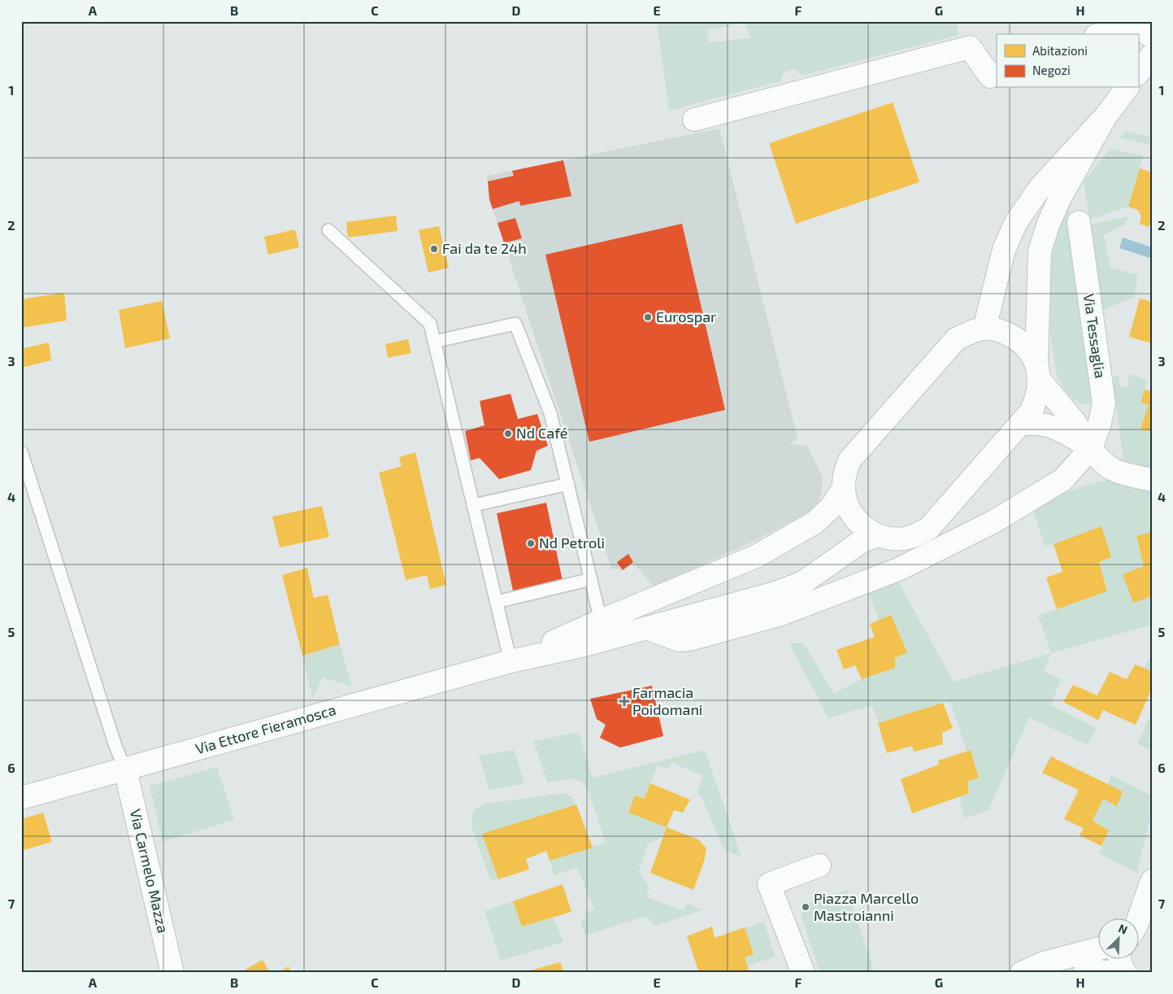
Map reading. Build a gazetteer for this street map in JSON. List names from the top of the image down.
{
  "streets": {
    "main road": ["Via Tessaglia", "Via Ettore Fieramosca", "Via Carmelo Mazza"]
  },
  "crossings": [
    ["Via Ettore Fieramosca", "Via Carmelo Mazza"]
  ],
  "places": {
    "other": [
      "Fai da te 24h",
      "Eurospar",
      "Nd Café",
      "Nd Petroli",
      "Piazza Marcello Mastroianni"
    ],
    "health": ["Farmacia Poidomani"]
  },
  "legend": ["Abitazioni", "Negozi"],
  "north": "top right",
  "grid": {
    "columns": [
      "A",
      "B",
      "C",
      "D",
      "E",
      "F",
      "G",
      "H"
    ],
    "rows": [
      "1",
      "2",
      "3",
      "4",
      "5",
      "6",
      "7"
    ]
  }
}
